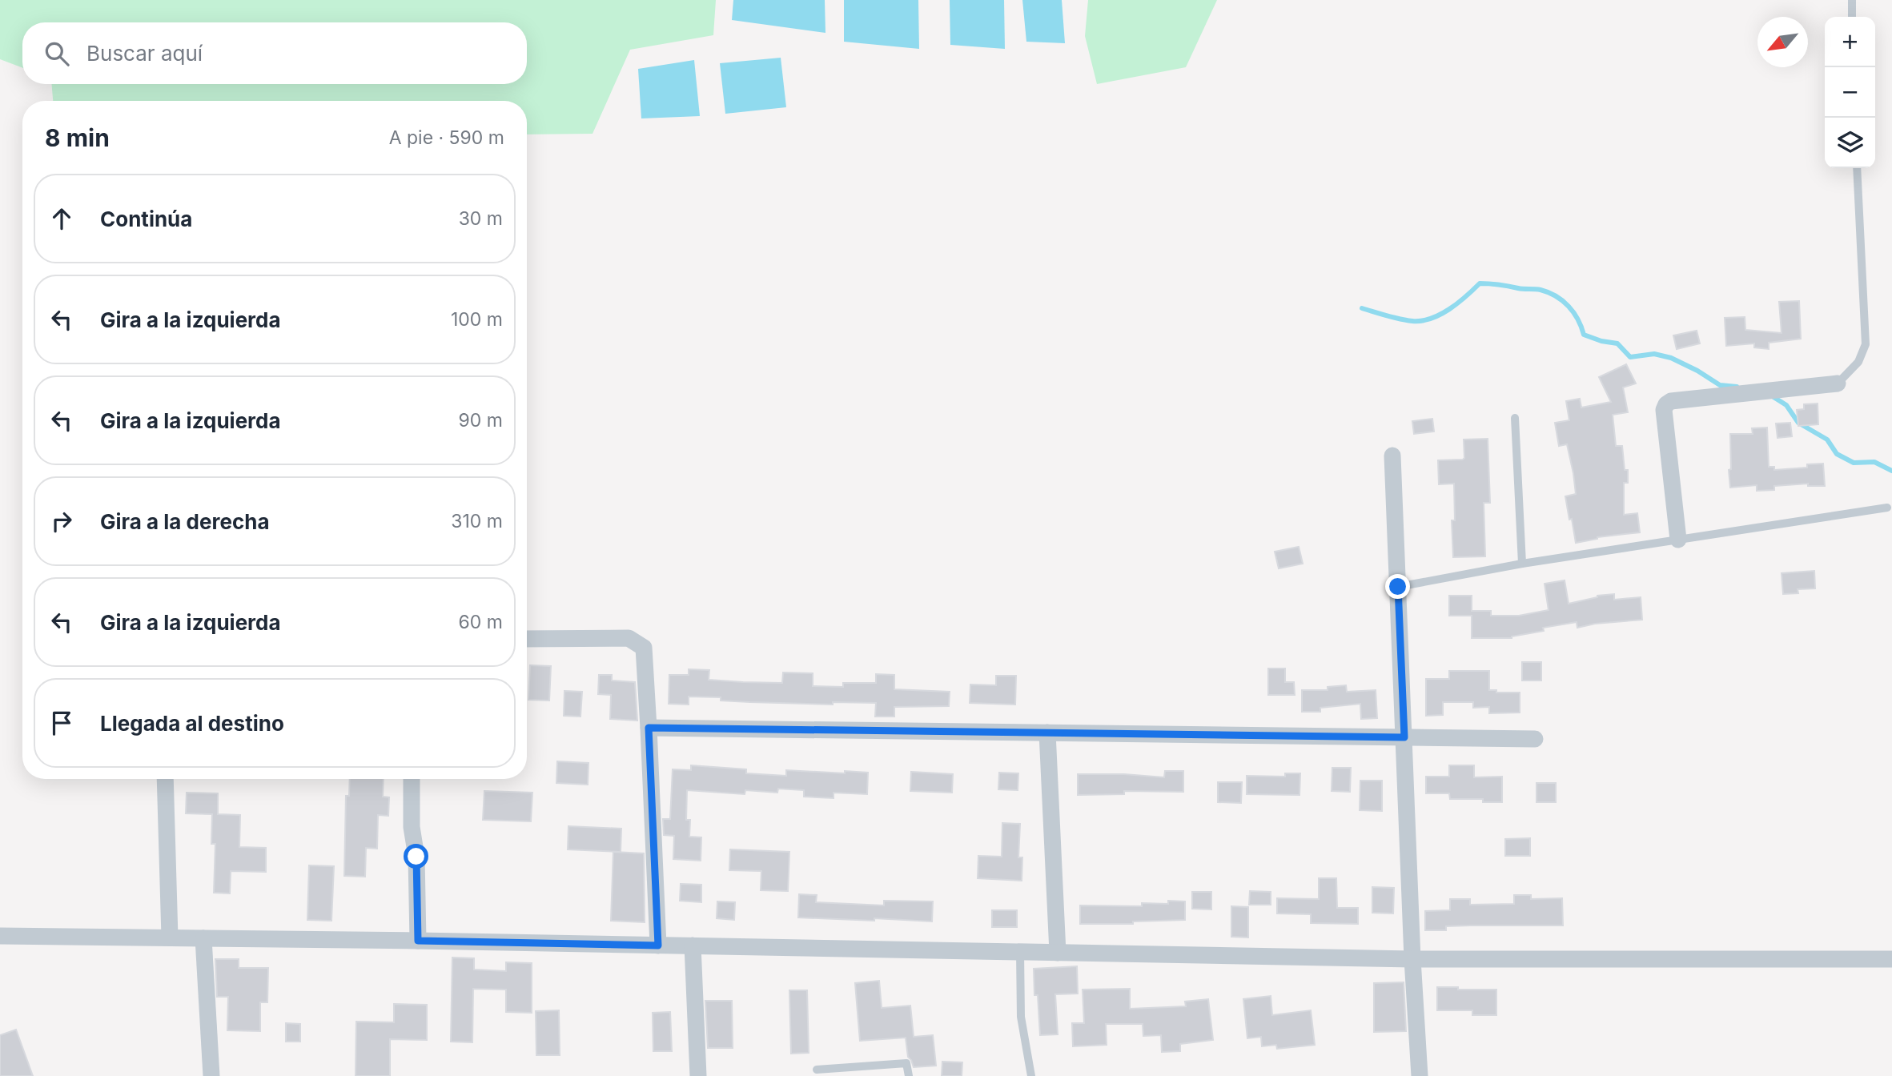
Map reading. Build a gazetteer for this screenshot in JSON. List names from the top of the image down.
{
  "north": "bottom left",
  "page": {
    "map_buttons": ["+", "−"],
    "search": "Buscar aquí",
    "heading": ["8 min", "A pie · 590 m"],
    "list": [
      ["Continúa", "30 m"],
      ["Gira a la izquierda", "100 m"],
      ["Gira a la izquierda", "90 m"],
      ["Gira a la derecha", "310 m"],
      ["Gira a la izquierda", "60 m"],
      "Llegada al destino"
    ]
  }
}
